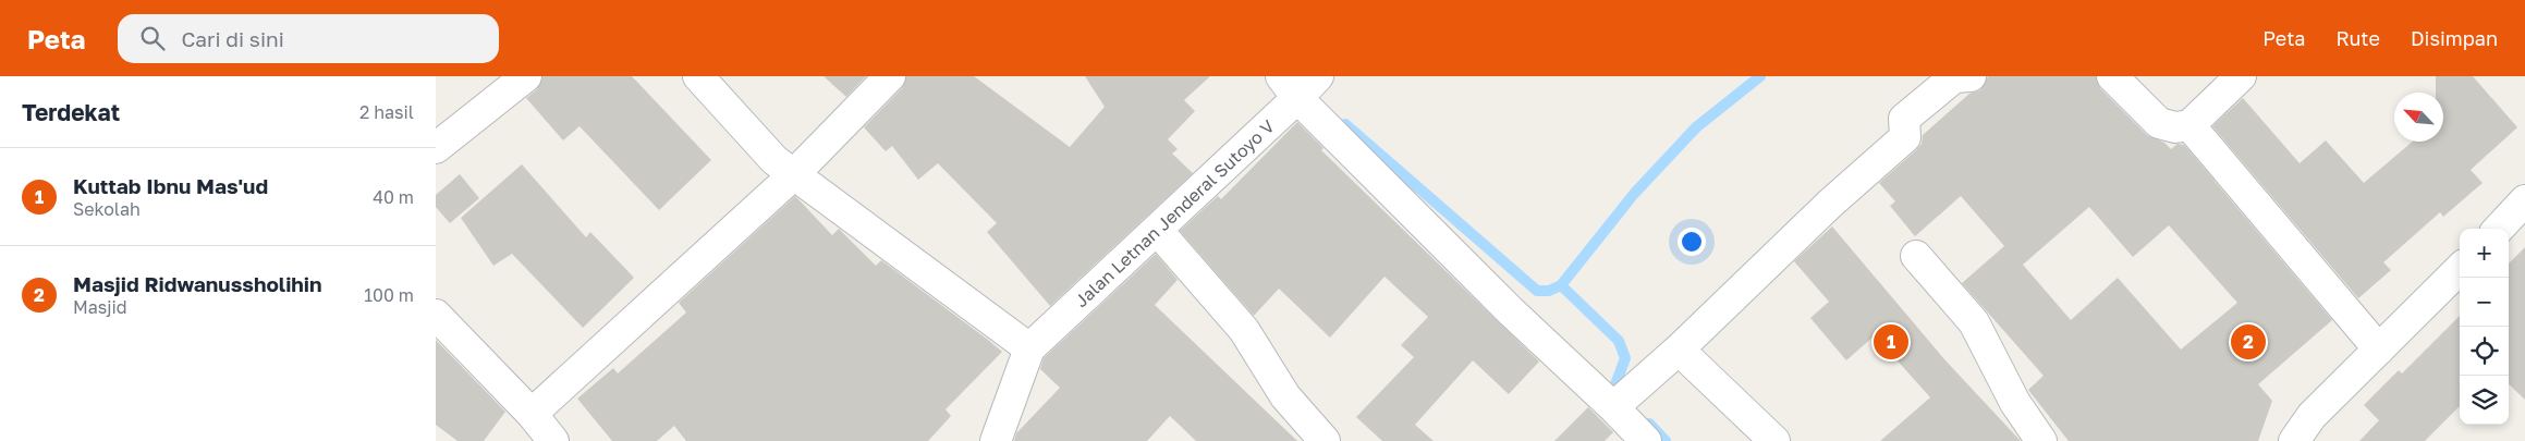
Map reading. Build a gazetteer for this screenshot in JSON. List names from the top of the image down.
{
  "streets": {
    "street": ["Jalan Letnan Jenderal Sutoyo V"]
  },
  "north": "top left",
  "page": {
    "header": "Peta",
    "search": "Cari di sini",
    "nav": ["Peta", "Rute", "Disimpan"],
    "heading": ["Terdekat", "2 hasil"],
    "list": [
      {
        "mark": "1",
        "name": "Kuttab Ibnu Mas'ud",
        "note": "Sekolah",
        "value": "40 m"
      },
      {
        "mark": "2",
        "name": "Masjid Ridwanussholihin",
        "note": "Masjid",
        "value": "100 m"
      }
    ],
    "map_buttons": ["+", "−"],
    "pins": ["1", "2"]
  }
}
